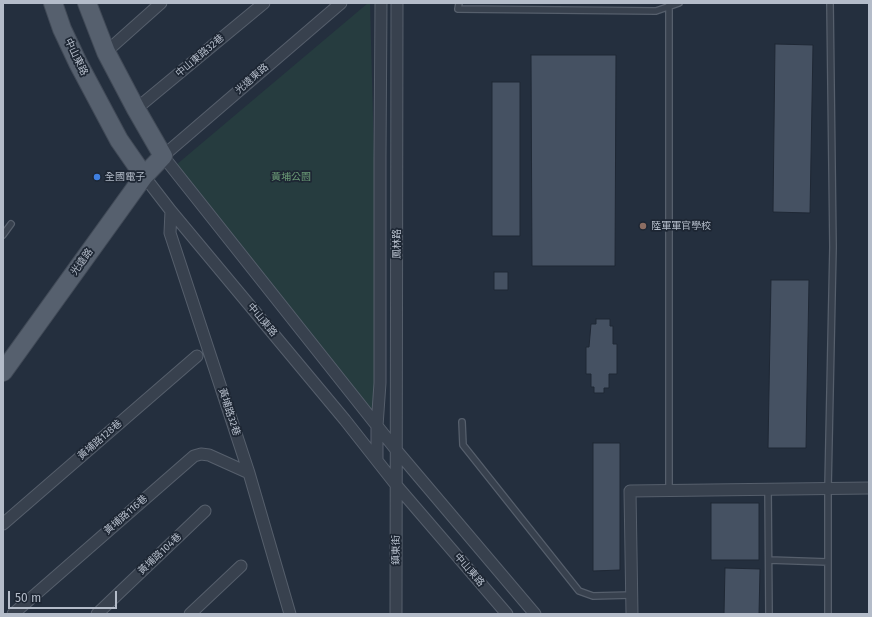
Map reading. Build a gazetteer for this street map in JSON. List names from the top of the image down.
{
  "streets": {
    "main road": ["中山東路", "光遠路"],
    "street": [
      "中山東路32巷",
      "光遠東路",
      "鳳林路",
      "黃埔路32巷",
      "黃埔路128巷",
      "黃埔路116巷",
      "鎮東街",
      "黃埔路104巷"
    ]
  },
  "crossings": [
    ["中山東路", "鳳林路"],
    ["中山東路", "光遠路"],
    ["中山東路", "黃埔路32巷"],
    ["中山東路", "鎮東街"],
    ["光遠東路", "光遠路"],
    ["鳳林路", "鎮東街"],
    ["黃埔路32巷", "黃埔路116巷"]
  ],
  "parks": ["黃埔公園"],
  "places": ["全國電子", "陸軍軍官學校"],
  "scale_bar": "50 m"
}
